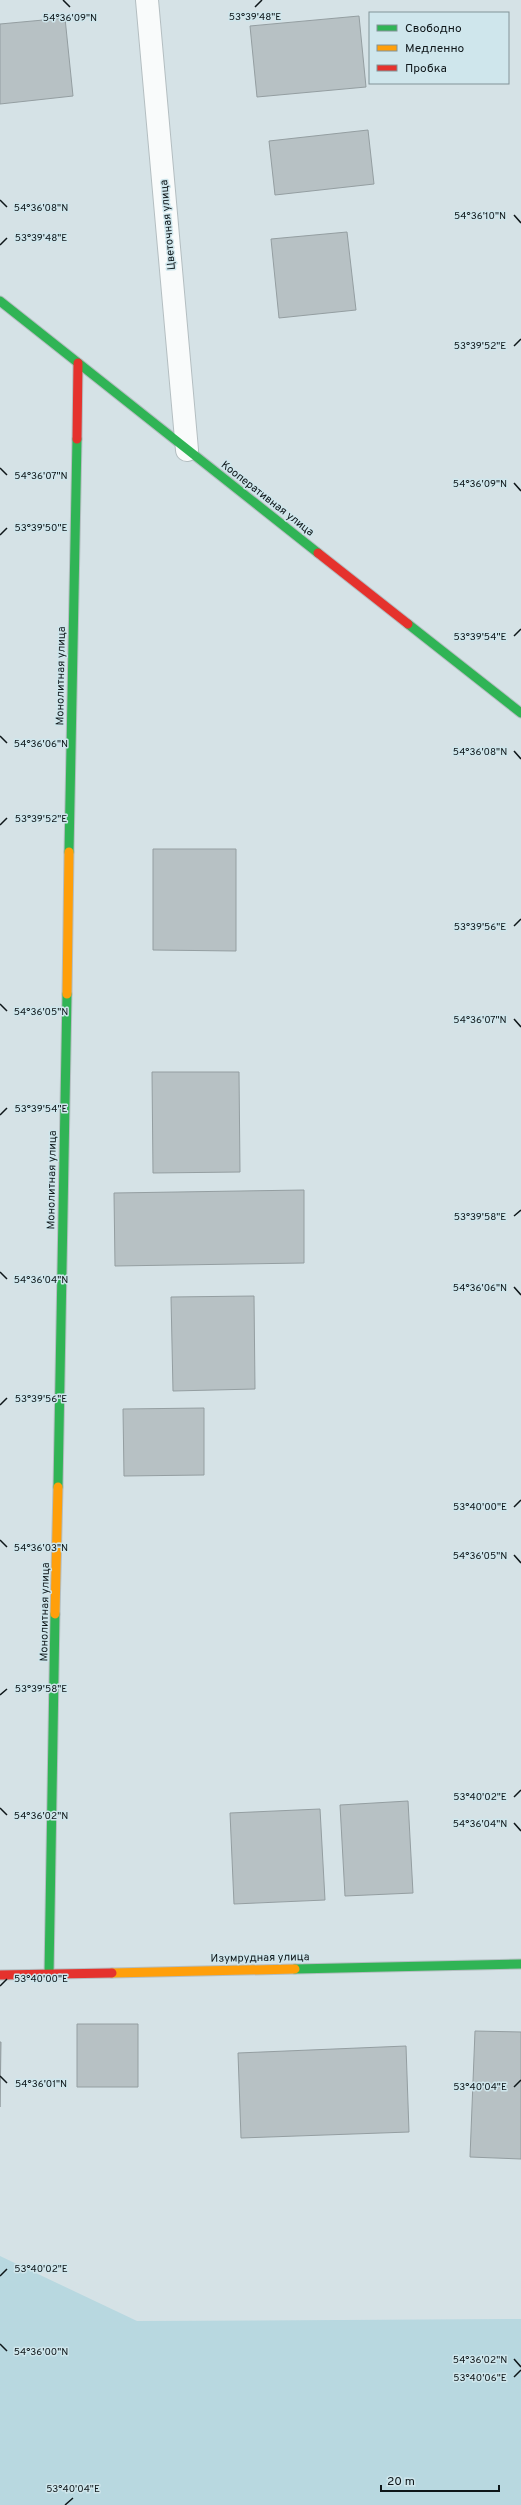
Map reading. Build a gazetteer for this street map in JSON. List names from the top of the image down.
{
  "streets": {
    "street": [
      "Цветочная улица",
      "Кооперативная улица",
      "Монолитная улица",
      "Изумрудная улица"
    ]
  },
  "crossings": [
    ["Цветочная улица", "Кооперативная улица"],
    ["Кооперативная улица", "Монолитная улица"],
    ["Монолитная улица", "Изумрудная улица"]
  ],
  "legend": ["Свободно", "Медленно", "Пробка"],
  "scale_bar": "20 m",
  "coordinates": [
    "53°39'48\"E",
    "54°36'09\"N",
    "54°36'08\"N",
    "54°36'10\"N",
    "53°39'52\"E",
    "54°36'07\"N",
    "53°39'50\"E",
    "53°39'54\"E",
    "54°36'06\"N",
    "53°39'56\"E",
    "54°36'05\"N",
    "53°39'58\"E",
    "54°36'04\"N",
    "53°40'00\"E",
    "54°36'03\"N",
    "53°40'02\"E",
    "54°36'02\"N",
    "54°36'01\"N",
    "53°40'04\"E",
    "54°36'00\"N",
    "53°40'06\"E"
  ]
}
